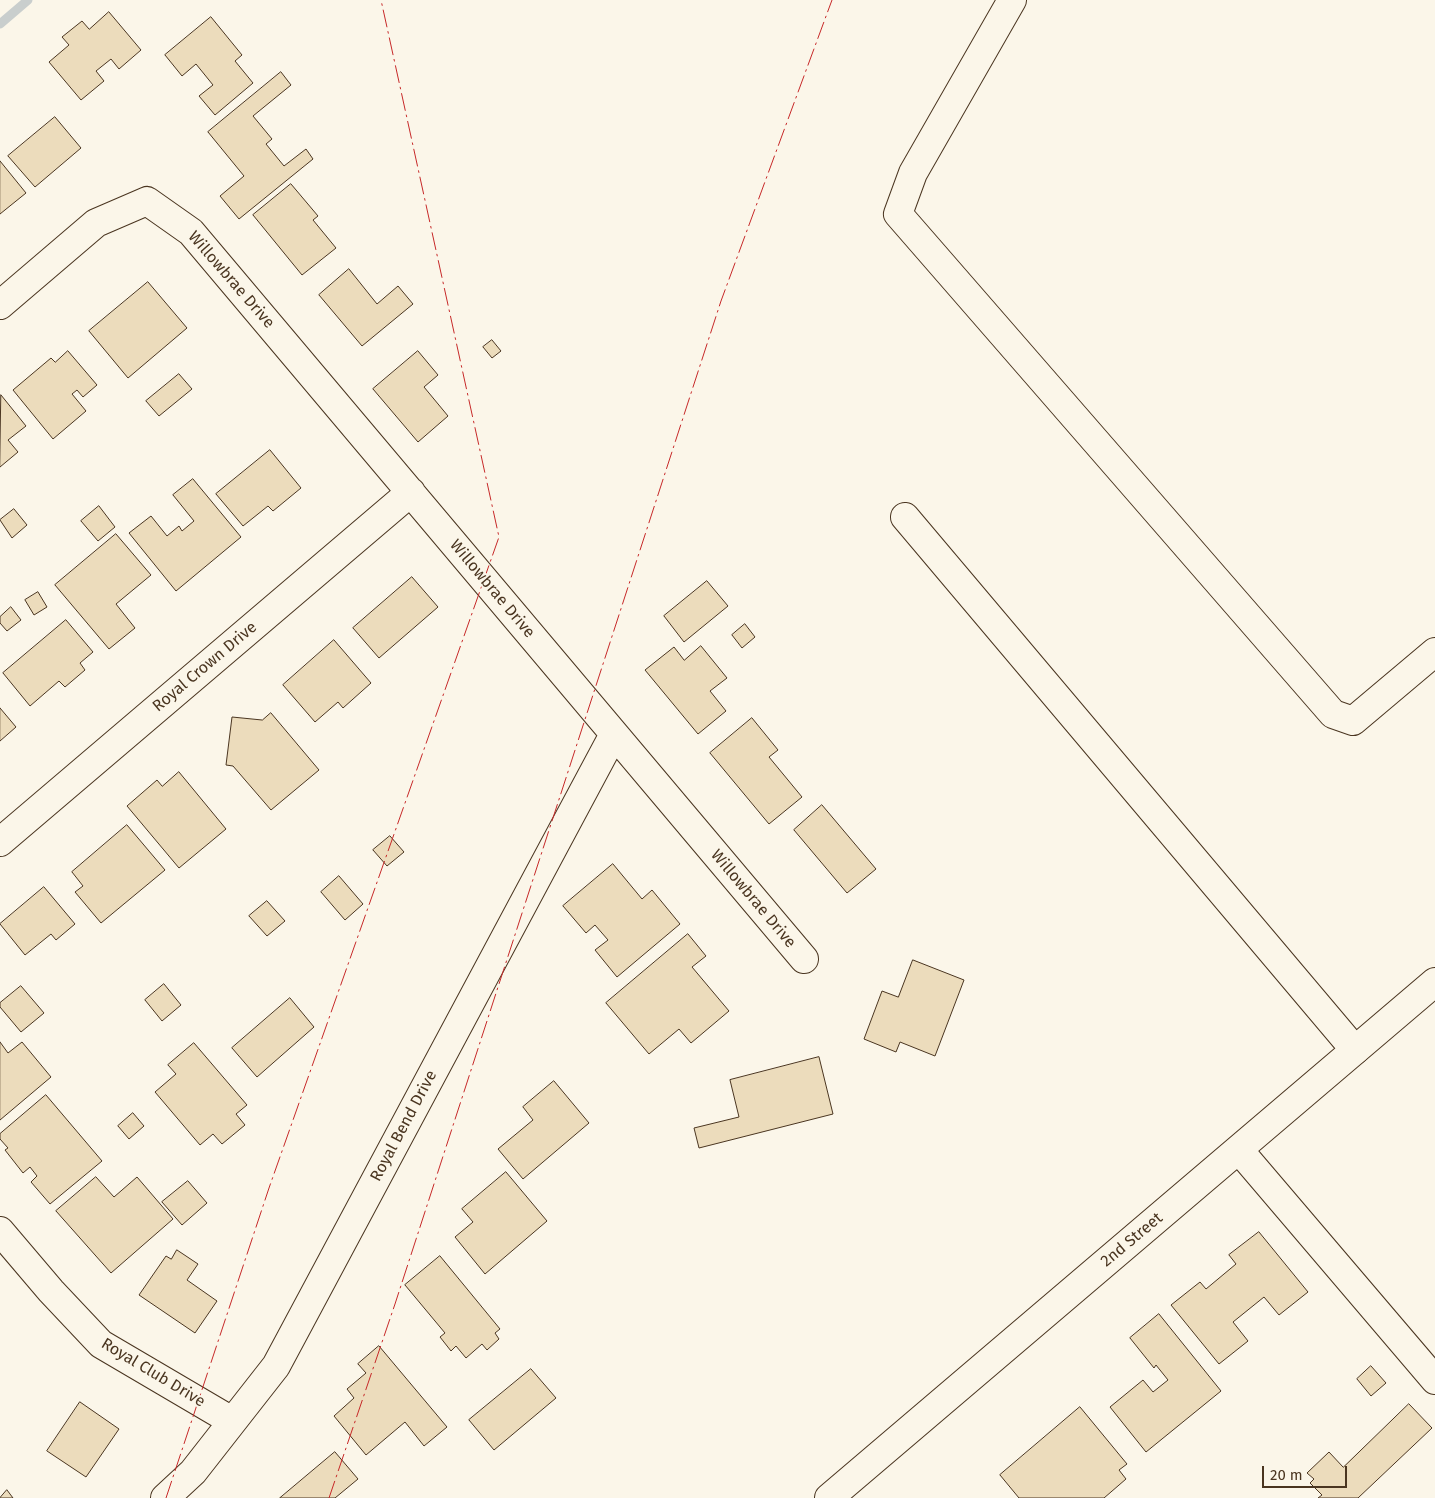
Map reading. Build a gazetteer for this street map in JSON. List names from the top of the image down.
{
  "streets": {
    "street": [
      "Willowbrae Drive",
      "Royal Crown Drive",
      "Royal Bend Drive",
      "2nd Street",
      "Royal Club Drive"
    ]
  },
  "crossings": [
    ["Willowbrae Drive", "Royal Crown Drive"],
    ["Willowbrae Drive", "Royal Bend Drive"],
    ["Royal Bend Drive", "Royal Club Drive"]
  ],
  "scale_bar": "20 m"
}
